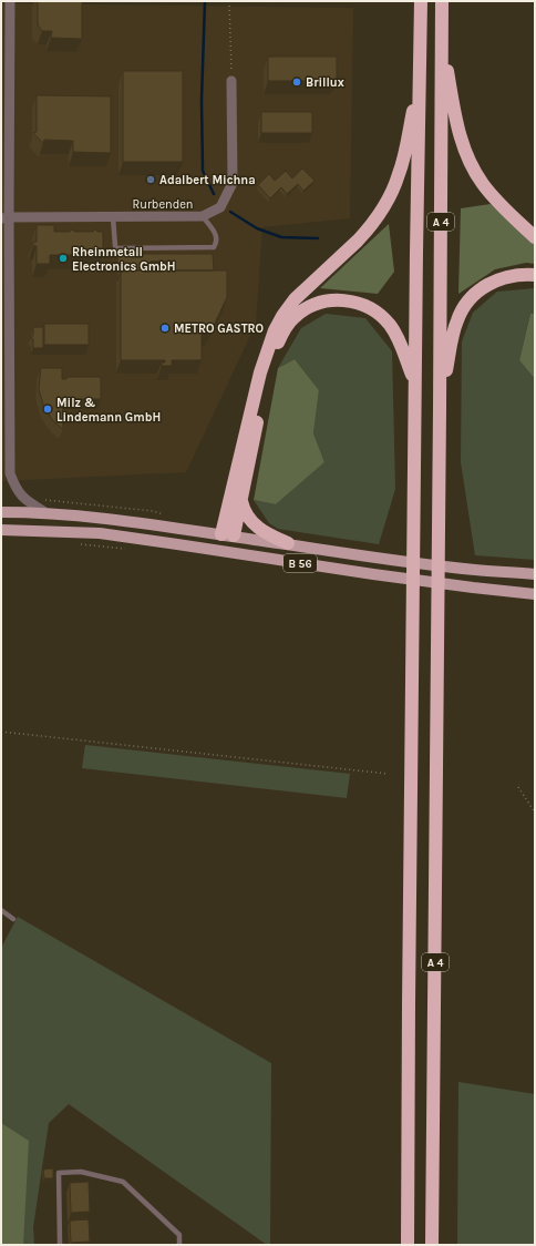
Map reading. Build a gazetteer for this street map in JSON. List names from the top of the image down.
{
  "streets": {
    "highway": ["A 4"],
    "main road": ["B 56"],
    "street": ["Rurbenden"]
  },
  "crossings": [
    ["A 4", "B 56"]
  ],
  "places": [
    "Brillux",
    "Adalbert Michna",
    "Rheinmetall Electronics GmbH",
    "METRO GASTRO",
    "Milz & Lindemann GmbH"
  ]
}
